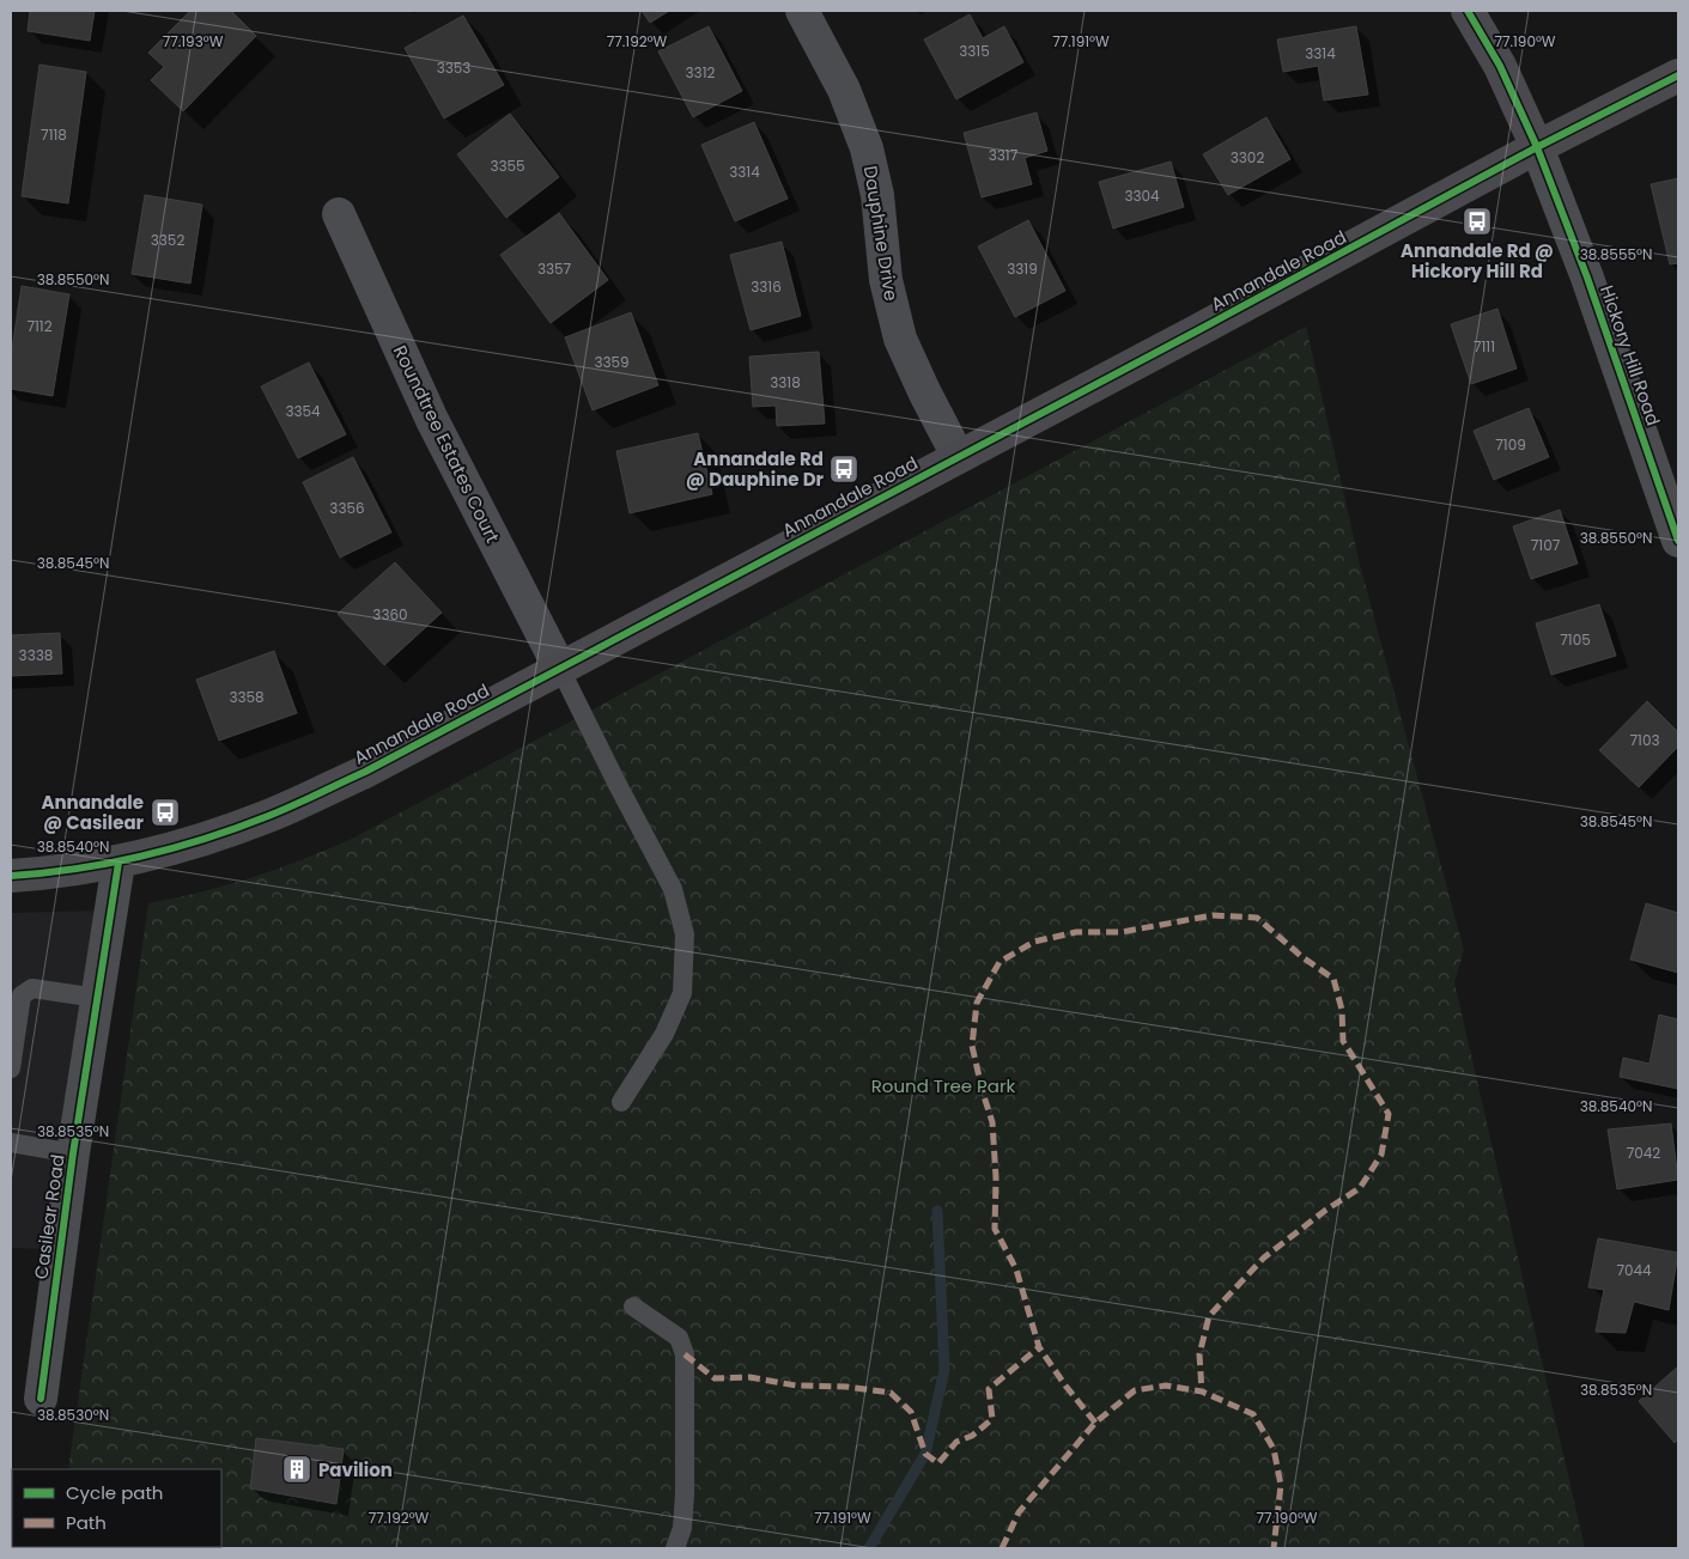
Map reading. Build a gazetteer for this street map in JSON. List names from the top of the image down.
{
  "streets": {
    "main road": ["Annandale Road"],
    "street": [
      "Dauphine Drive",
      "Hickory Hill Road",
      "Roundtree Estates Court",
      "Casilear Road"
    ]
  },
  "crossings": [
    ["Dauphine Drive", "Annandale Road"],
    ["Annandale Road", "Hickory Hill Road"],
    ["Annandale Road", "Roundtree Estates Court"],
    ["Annandale Road", "Casilear Road"]
  ],
  "parks": ["Round Tree Park"],
  "places": {
    "bus stop": ["Annandale Rd @ Hickory Hill Rd", "Annandale Rd @ Dauphine Dr", "Annandale @ Casilear"],
    "building": ["Pavilion"]
  },
  "house_numbers": [
    "3315",
    "3314",
    "3353",
    "3312",
    "7118",
    "3317",
    "3302",
    "3355",
    "3314",
    "3304",
    "3352",
    "3357",
    "3319",
    "3316",
    "7112",
    "7111",
    "3359",
    "3318",
    "3354",
    "7109",
    "3356",
    "7107",
    "3360",
    "7105",
    "3338",
    "3358",
    "7103",
    "7042",
    "7044"
  ],
  "legend": ["Cycle path", "Path"],
  "coordinates": [
    "77.193°W",
    "77.192°W",
    "77.191°W",
    "77.190°W",
    "38.8555°N",
    "38.8550°N",
    "38.8545°N",
    "38.8540°N",
    "38.8535°N",
    "38.8530°N"
  ]
}
